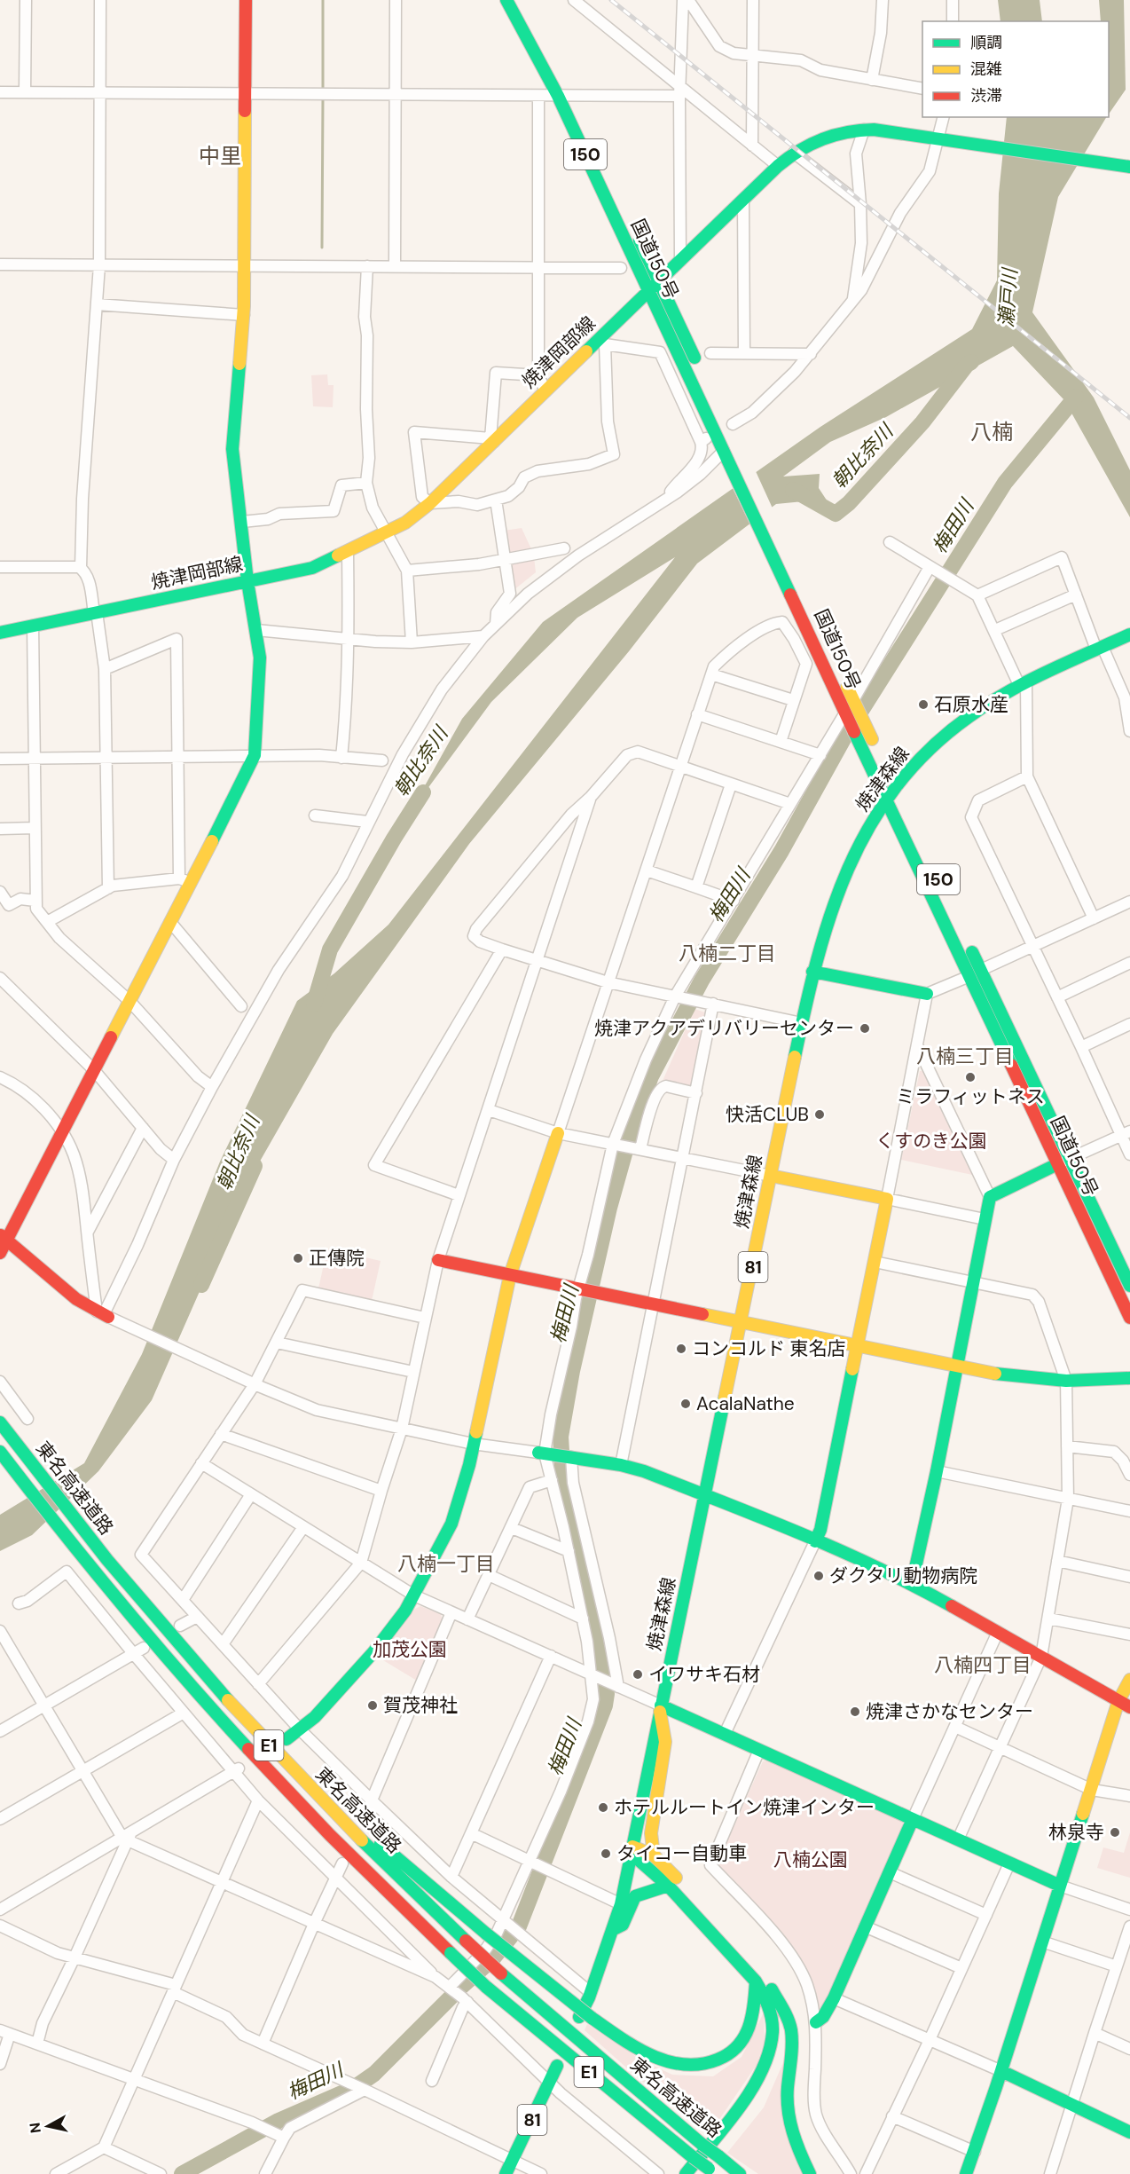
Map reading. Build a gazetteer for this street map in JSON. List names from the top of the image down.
{
  "streets": {
    "main road": [
      "150",
      "国道150号",
      "焼津岡部線",
      "焼津森線",
      "81",
      "東名高速道路",
      "E1"
    ]
  },
  "crossings": [
    ["国道150号", "焼津岡部線"],
    ["国道150号", "焼津森線"]
  ],
  "districts": [
    "中里",
    "八楠",
    "八楠二丁目",
    "八楠三丁目",
    "八楠一丁目",
    "八楠四丁目"
  ],
  "water": ["瀬戸川", "朝比奈川", "梅田川"],
  "parks": ["くすのき公園", "加茂公園", "八楠公園"],
  "places": [
    "石原水産",
    "焼津アクアデリバリーセンター",
    "ミラフィットネス",
    "快活CLUB",
    "正傳院",
    "コンコルド 東名店",
    "AcalaNathe",
    "ダクタリ動物病院",
    "イワサキ石材",
    "賀茂神社",
    "焼津さかなセンター",
    "ホテルルートイン焼津インター",
    "林泉寺",
    "タイコー自動車"
  ],
  "legend": ["順調", "混雑", "渋滞"],
  "north": "left"
}
